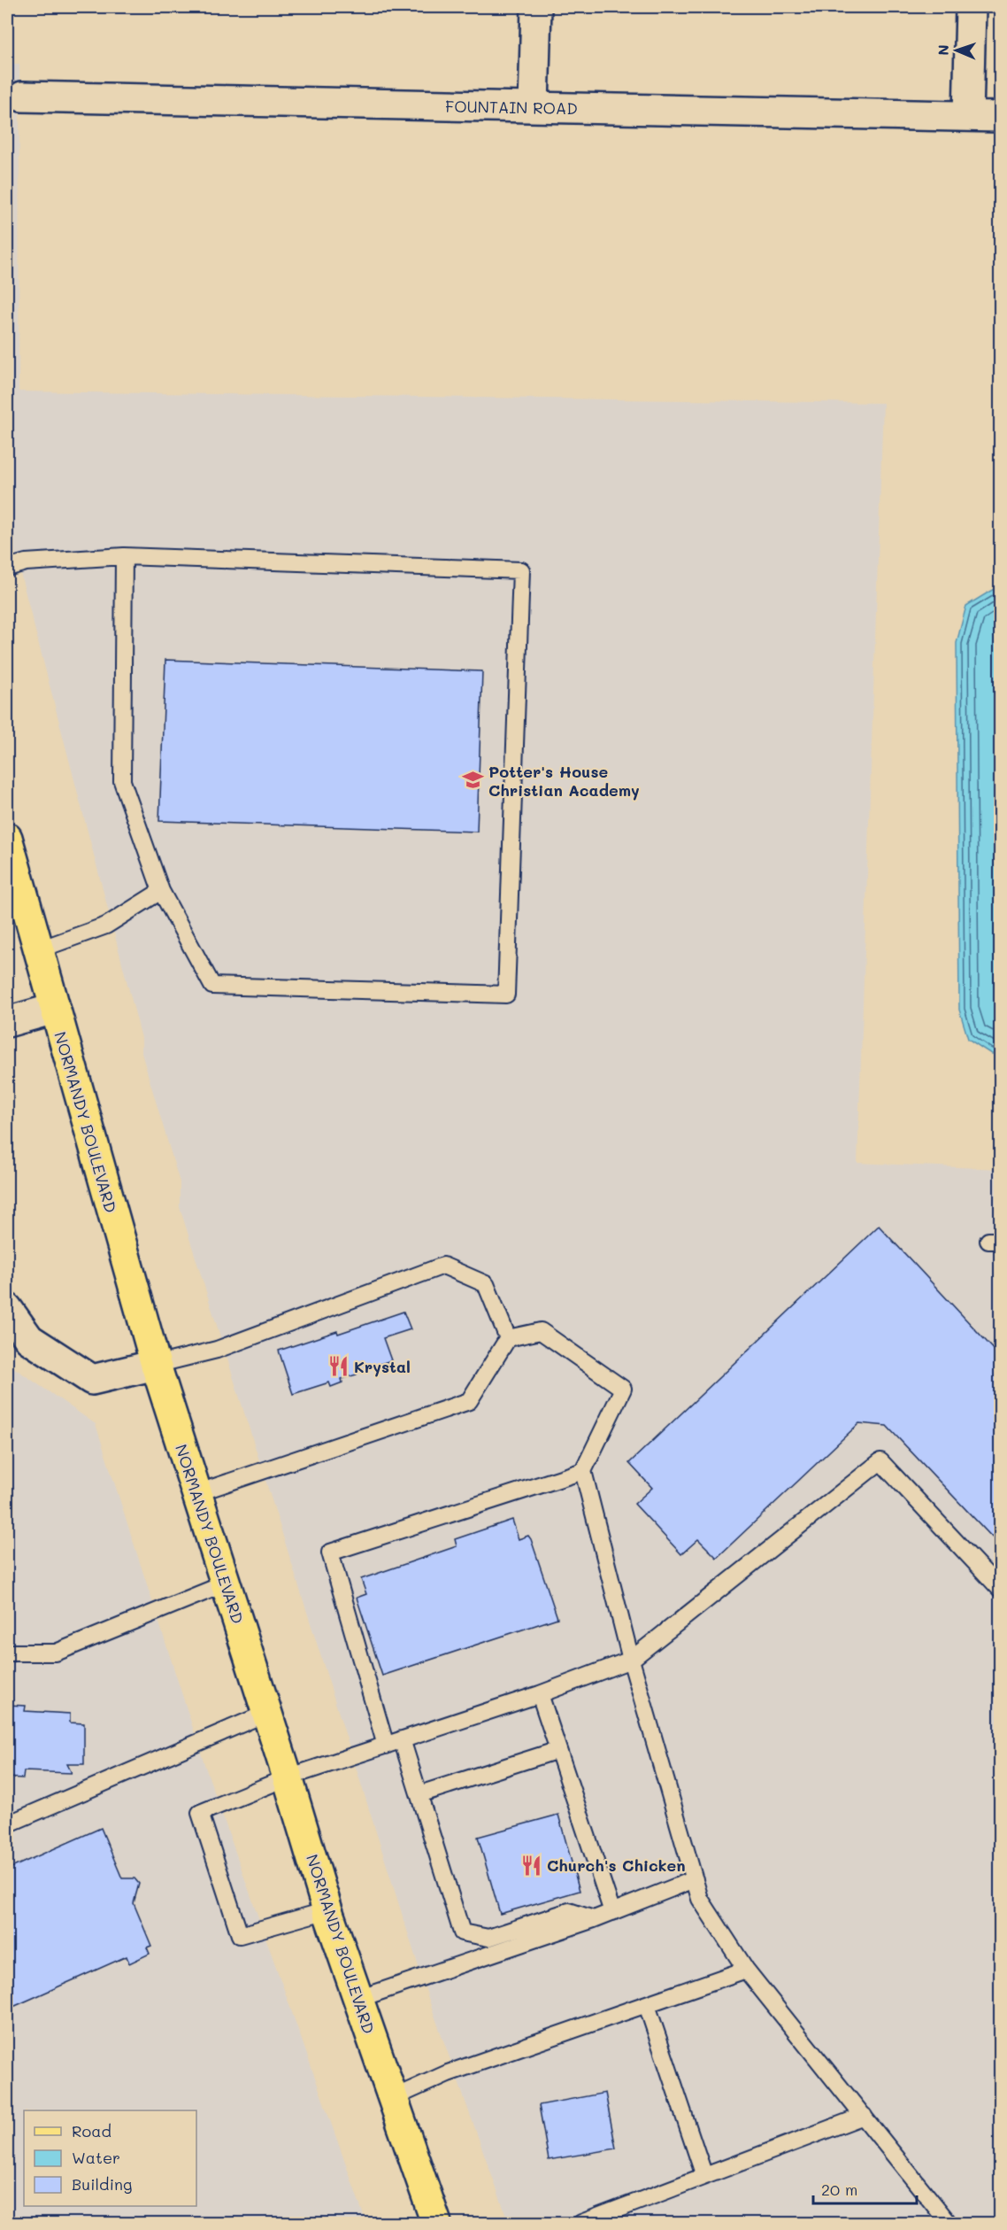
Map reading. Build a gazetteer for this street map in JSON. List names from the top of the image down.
{
  "streets": {
    "main road": ["NORMANDY BOULEVARD"],
    "street": ["FOUNTAIN ROAD"]
  },
  "places": {
    "school or university": ["Potter's House Christian Academy"],
    "restaurant": ["Krystal", "Church's Chicken"]
  },
  "legend": ["Road", "Water", "Building"],
  "scale_bar": "20 m",
  "north": "left"
}
